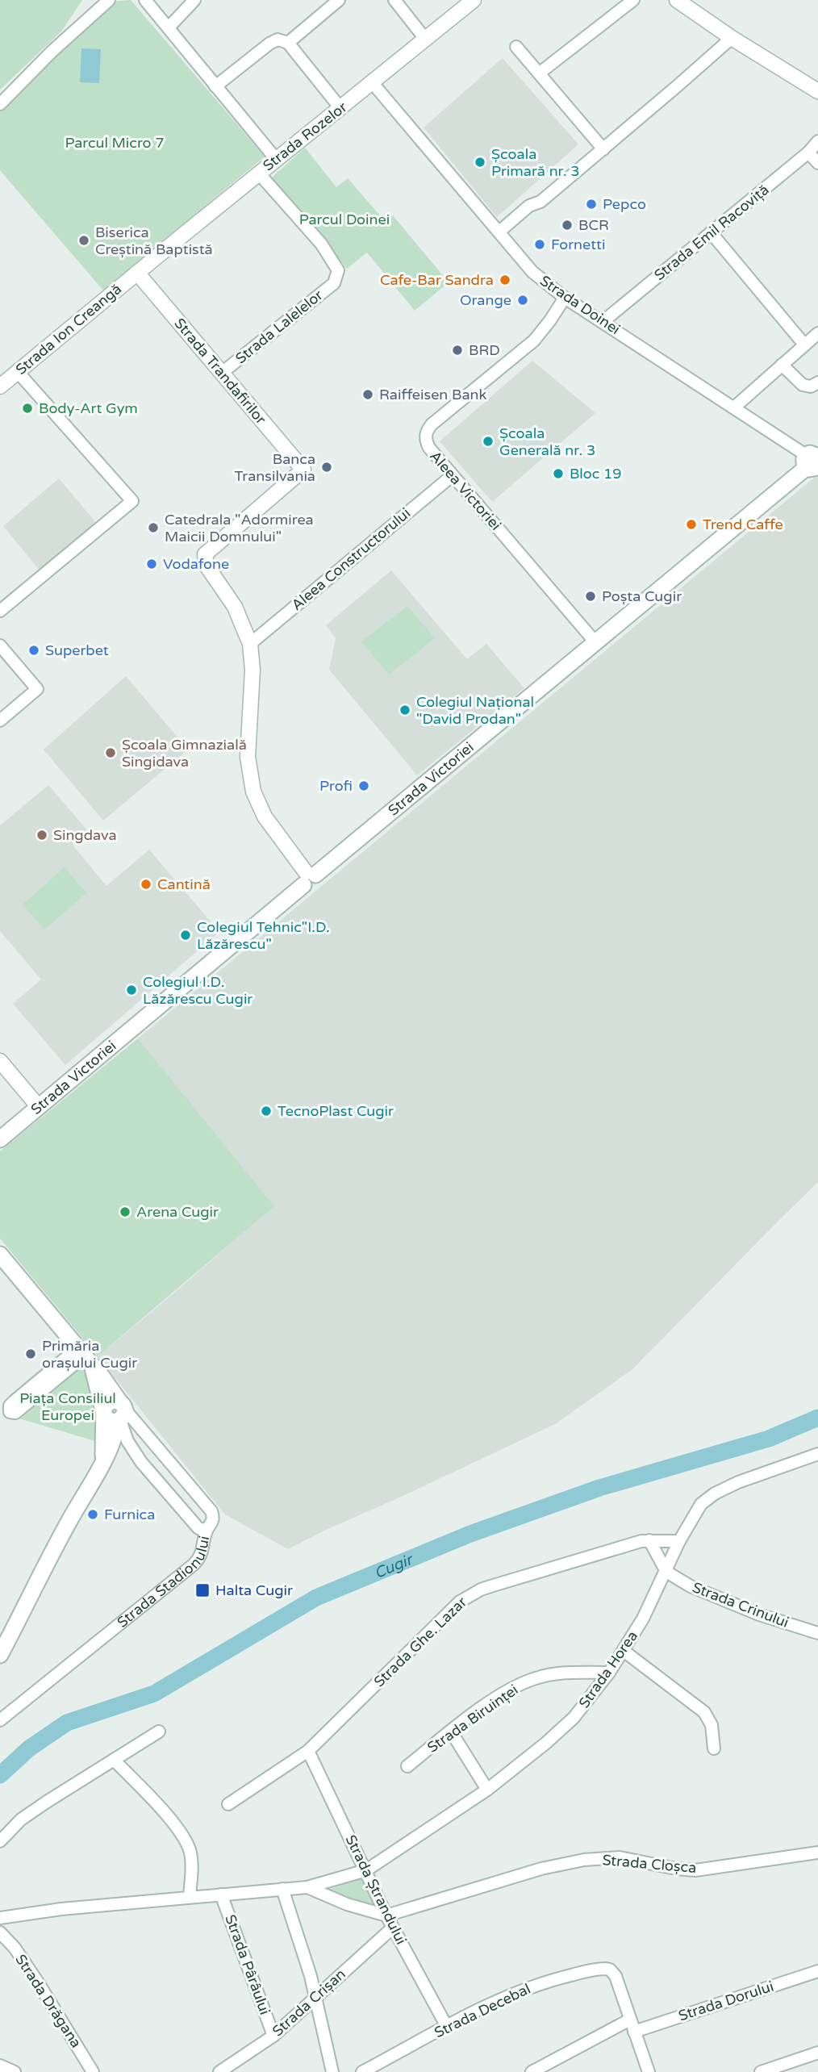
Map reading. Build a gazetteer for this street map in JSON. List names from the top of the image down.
{
  "streets": {
    "main road": ["Strada Victoriei", "Strada Stadionului"],
    "street": [
      "Strada Rozelor",
      "Strada Emil Racoviță",
      "Strada Doinei",
      "Strada Lalelelor",
      "Strada Ion Creangă",
      "Strada Trandafirilor",
      "Aleea Victoriei",
      "Aleea Constructorului",
      "Strada Crinului",
      "Strada Ghe. Lazar",
      "Strada Horea",
      "Strada Biruinței",
      "Strada Cloșca",
      "Strada Ștrandului",
      "Strada Pârâului",
      "Strada Drăgana",
      "Strada Dorului",
      "Strada Crișan",
      "Strada Decebal"
    ]
  },
  "crossings": [
    ["Strada Rozelor", "Strada Doinei"],
    ["Strada Rozelor", "Strada Lalelelor"],
    ["Strada Rozelor", "Strada Ion Creangă"],
    ["Strada Rozelor", "Strada Trandafirilor"],
    ["Strada Emil Racoviță", "Strada Doinei"],
    ["Strada Doinei", "Aleea Victoriei"],
    ["Strada Doinei", "Strada Victoriei"],
    ["Strada Lalelelor", "Strada Trandafirilor"],
    ["Strada Ion Creangă", "Strada Trandafirilor"],
    ["Strada Trandafirilor", "Aleea Constructorului"],
    ["Aleea Victoriei", "Aleea Constructorului"],
    ["Aleea Victoriei", "Strada Victoriei"],
    ["Strada Crinului", "Strada Horea"],
    ["Strada Ghe. Lazar", "Strada Horea"],
    ["Strada Ghe. Lazar", "Strada Ștrandului"],
    ["Strada Horea", "Strada Biruinței"],
    ["Strada Horea", "Strada Ștrandului"],
    ["Strada Cloșca", "Strada Ștrandului"],
    ["Strada Ștrandului", "Strada Crișan"],
    ["Strada Ștrandului", "Strada Decebal"],
    ["Strada Pârâului", "Strada Crișan"]
  ],
  "water": ["Cugir"],
  "parks": ["Parcul Micro 7", "Parcul Doinei", "Piața Consiliul Europei"],
  "places": {
    "other": [
      "Școala Primară nr. 3",
      "Pepco",
      "BCR",
      "Biserica Creștină Baptistă",
      "Fornetti",
      "Cafe-Bar Sandra",
      "Orange",
      "BRD",
      "Raiffeisen Bank",
      "Body-Art Gym",
      "Școala Generală nr. 3",
      "Banca Transilvania",
      "Bloc 19",
      "Trend Caffe",
      "Catedrala \"Adormirea Maicii Domnului\"",
      "Vodafone",
      "Poșta Cugir",
      "Superbet",
      "Colegiul Național \"David Prodan\"",
      "Școala Gimnazială Singidava",
      "Profi",
      "Singdava",
      "Cantină",
      "Colegiul Tehnic\"I.D. Lăzărescu\"",
      "Colegiul I.D. Lăzărescu Cugir",
      "TecnoPlast Cugir",
      "Arena Cugir",
      "Primăria orașului Cugir",
      "Furnica"
    ],
    "transit": ["Halta Cugir"]
  }
}
